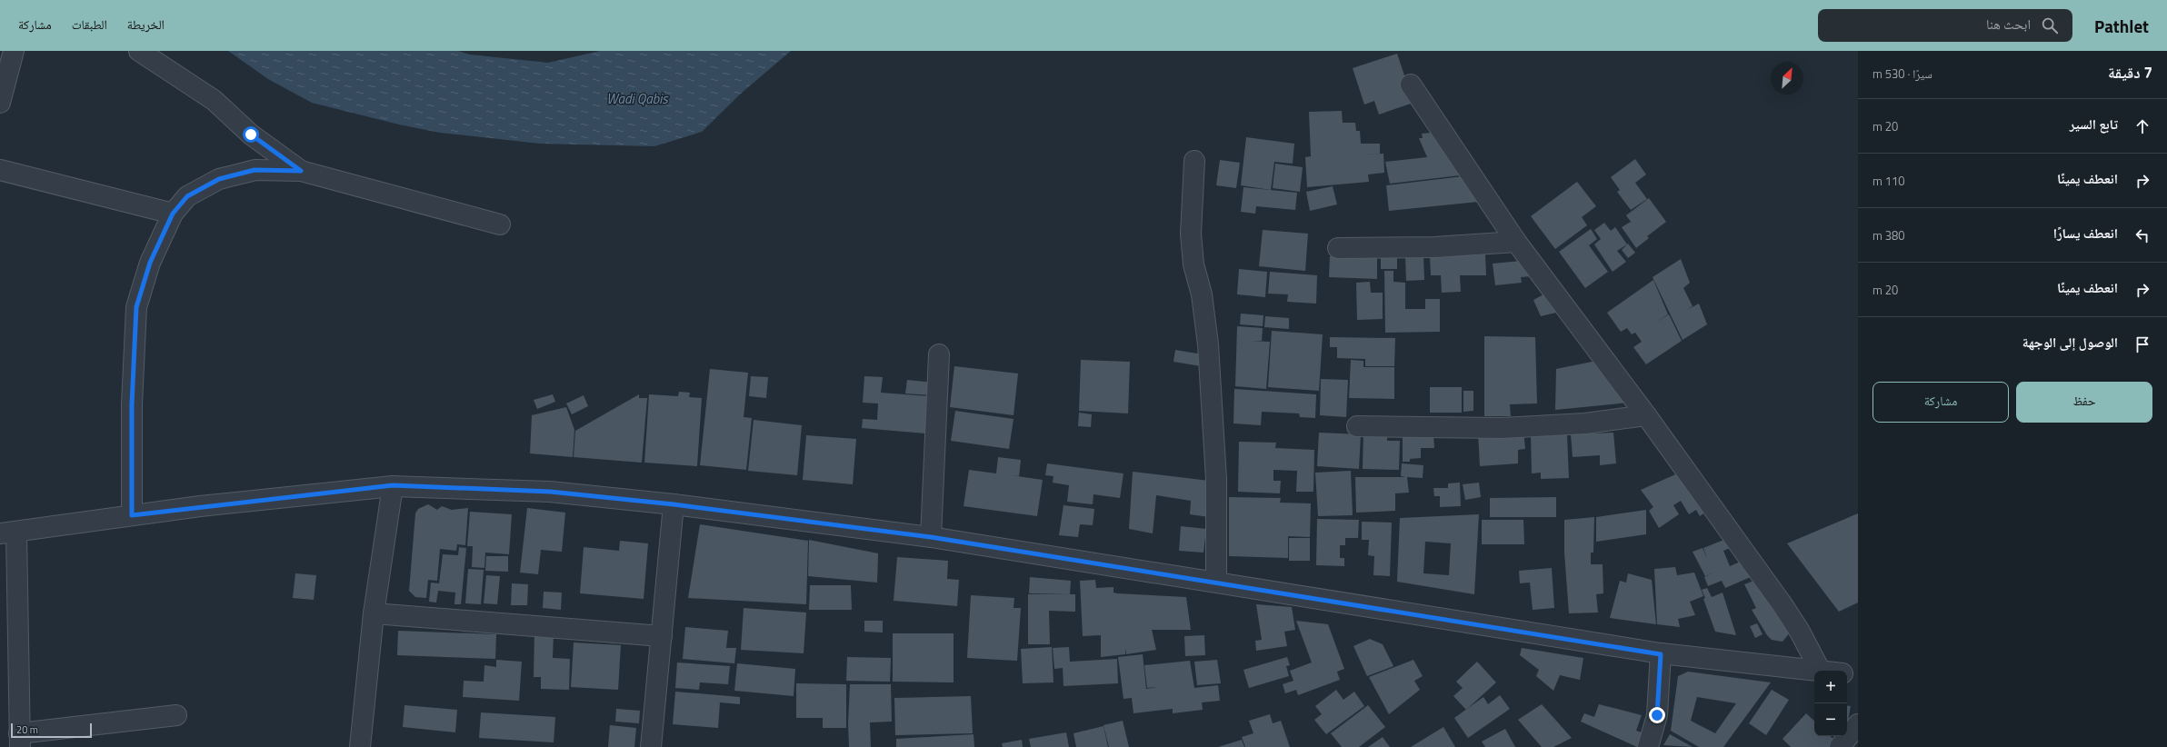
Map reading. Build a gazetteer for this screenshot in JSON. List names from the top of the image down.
{
  "water": ["Wadi Qabis"],
  "scale_bar": "20 m",
  "north": "top right",
  "page": {
    "header": "Pathlet",
    "search": "ابحث هنا",
    "nav": ["الخريطة", "الطبقات", "مشاركة"],
    "heading": ["7 دقيقة", "سيرًا · 530 m"],
    "list": [
      ["تابع السير", "20 m"],
      ["انعطف يمينًا", "110 m"],
      ["انعطف يسارًا", "380 m"],
      ["انعطف يمينًا", "20 m"],
      "الوصول إلى الوجهة"
    ],
    "buttons": ["حفظ", "مشاركة"],
    "map_buttons": ["+", "−"],
    "scale": "20 m"
  }
}
